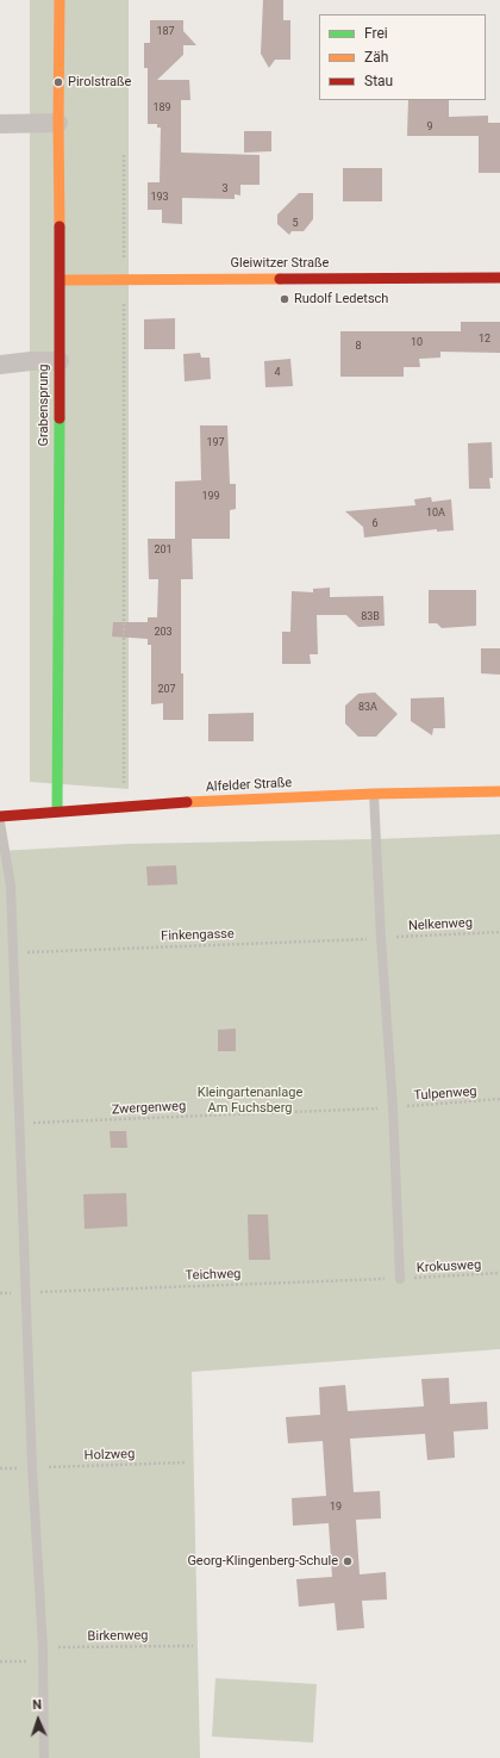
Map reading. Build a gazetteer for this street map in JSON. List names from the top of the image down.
{
  "streets": {
    "street": ["Gleiwitzer Straße", "Grabensprung", "Alfelder Straße"],
    "path": [
      "Nelkenweg",
      "Finkengasse",
      "Tulpenweg",
      "Zwergenweg",
      "Krokusweg",
      "Teichweg",
      "Holzweg",
      "Birkenweg"
    ]
  },
  "crossings": [
    ["Gleiwitzer Straße", "Grabensprung"],
    ["Grabensprung", "Alfelder Straße"],
    ["Nelkenweg", "Finkengasse"],
    ["Tulpenweg", "Zwergenweg"],
    ["Krokusweg", "Teichweg"]
  ],
  "parks": ["Kleingartenanlage Am Fuchsberg"],
  "places": ["Pirolstraße", "Rudolf Ledetsch", "Georg-Klingenberg-Schule"],
  "house_numbers": [
    "187",
    "189",
    "9",
    "3",
    "193",
    "5",
    "12",
    "10",
    "8",
    "4",
    "197",
    "199",
    "10A",
    "6",
    "201",
    "83B",
    "203",
    "207",
    "83A",
    "19"
  ],
  "legend": ["Frei", "Zäh", "Stau"],
  "north": "top"
}
